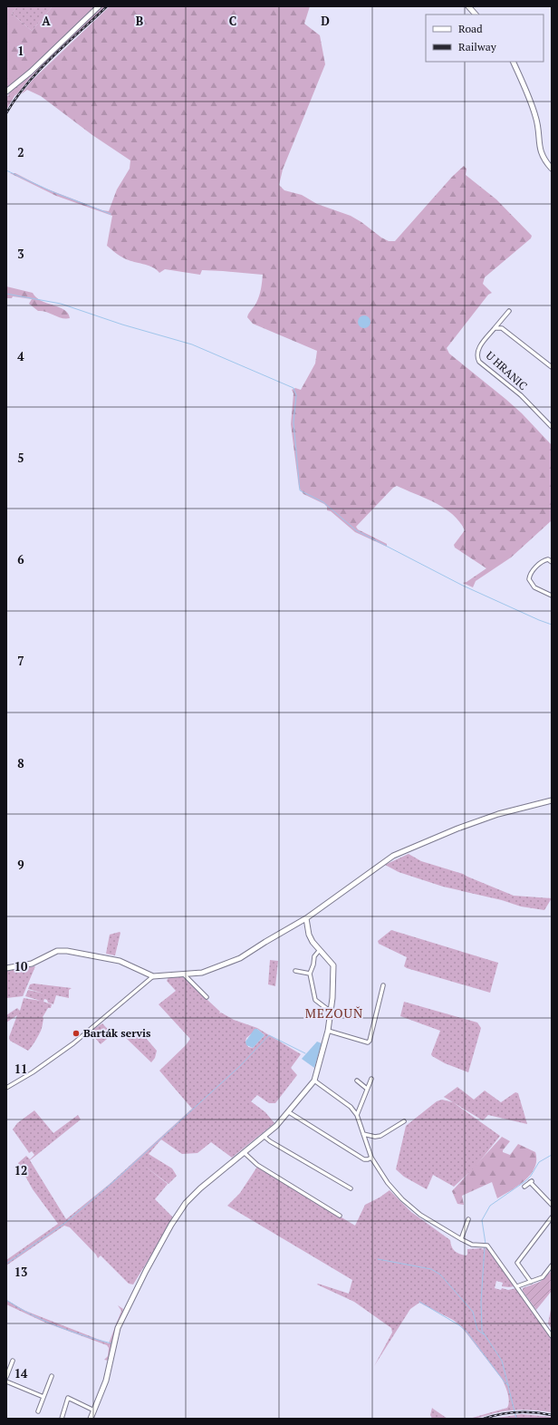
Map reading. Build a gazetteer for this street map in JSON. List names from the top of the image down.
{
  "streets": {
    "street": ["U HRANIC"]
  },
  "districts": ["MEZOUŇ"],
  "places": ["Barták servis"],
  "legend": ["Road", "Railway"],
  "grid": {
    "columns": [
      "A",
      "B",
      "C",
      "D"
    ],
    "rows": [
      "1",
      "2",
      "3",
      "4",
      "5",
      "6",
      "7",
      "8",
      "9",
      "10",
      "11",
      "12",
      "13",
      "14"
    ]
  }
}
